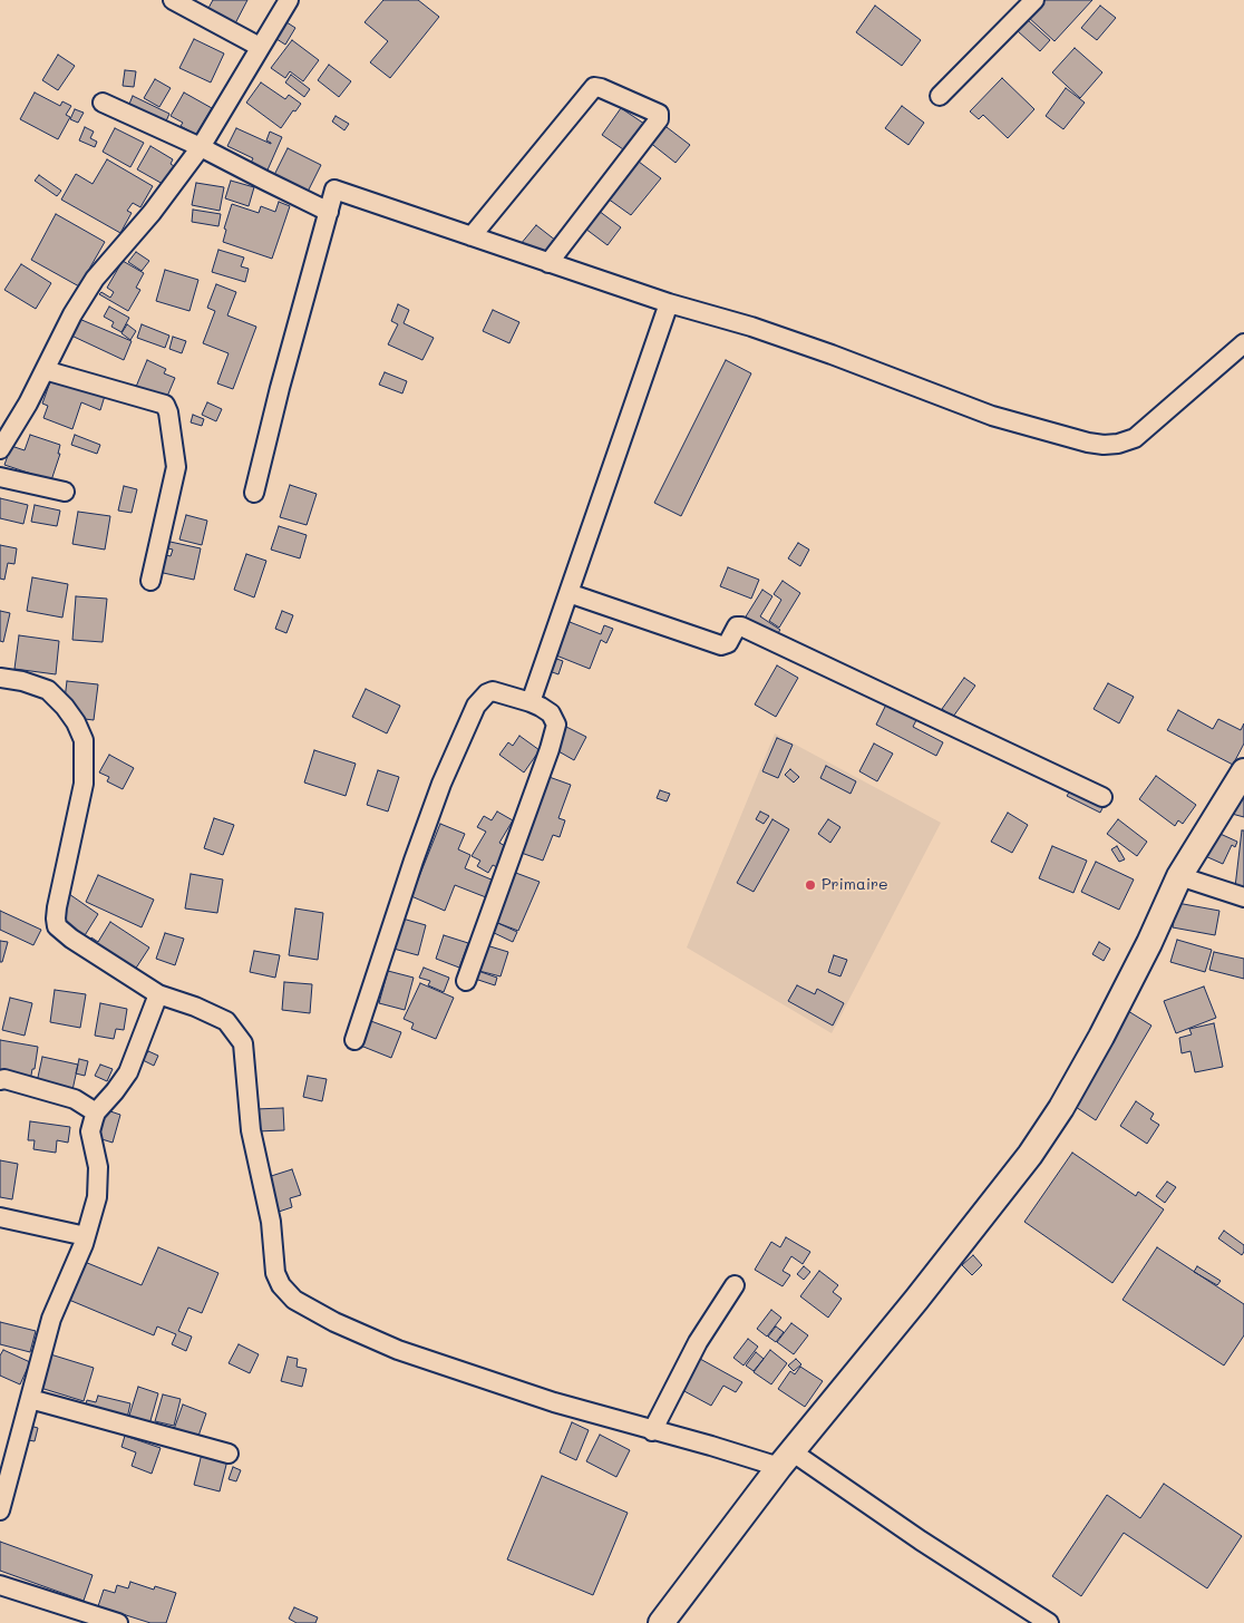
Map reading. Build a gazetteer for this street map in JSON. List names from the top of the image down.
{
  "places": ["Primaire"]
}
